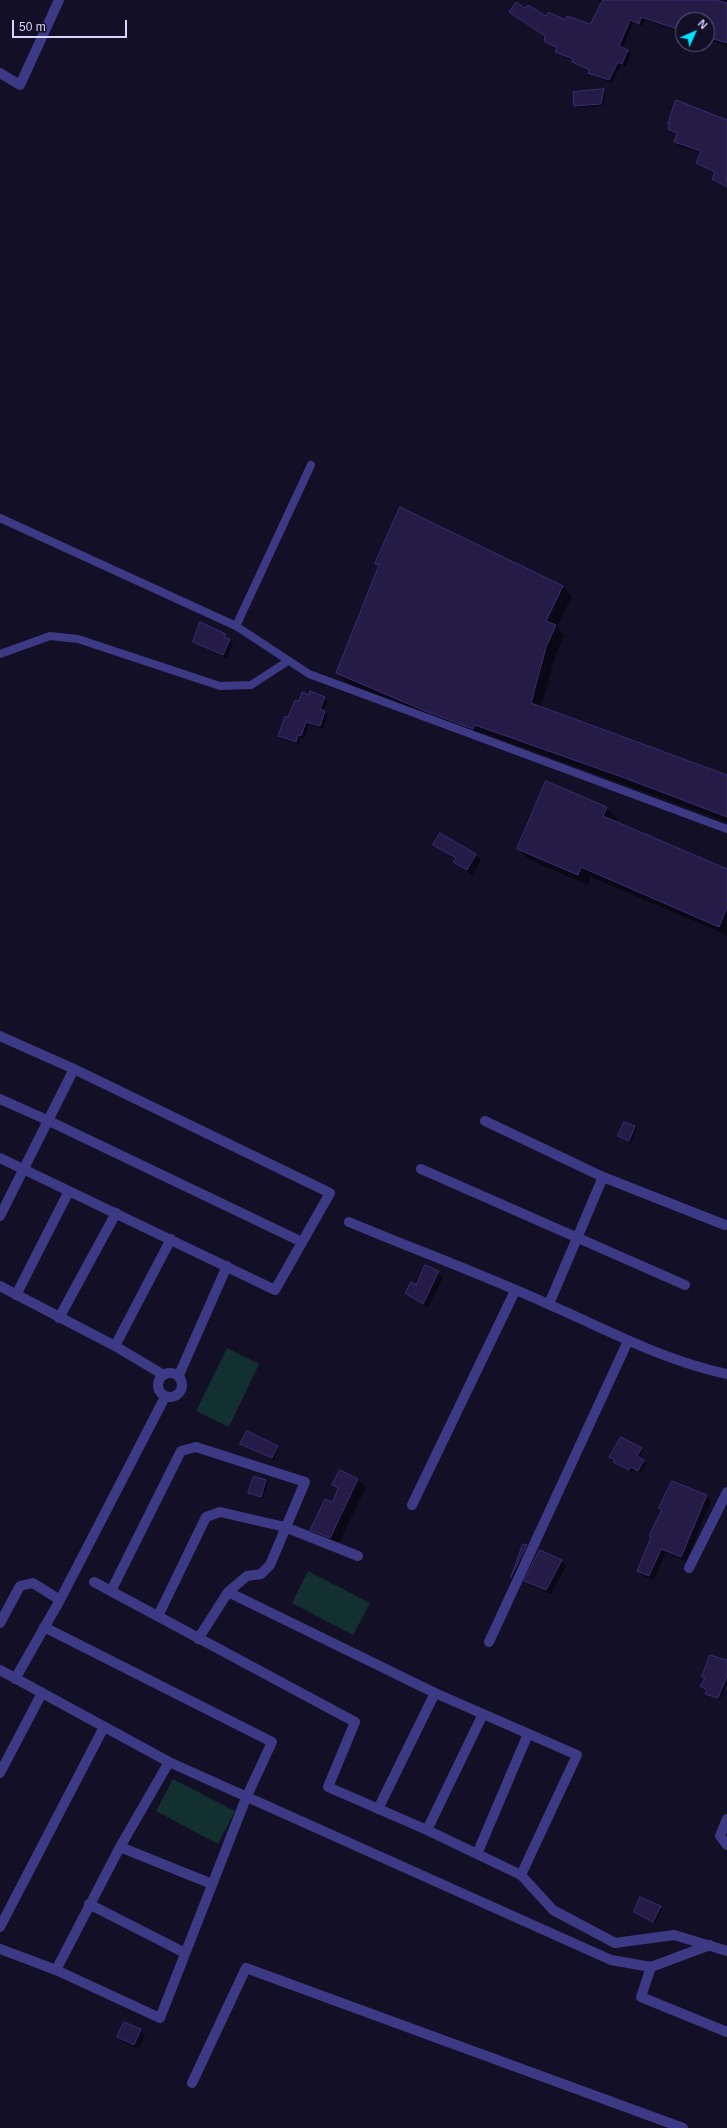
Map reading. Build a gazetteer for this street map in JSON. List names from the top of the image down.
{
  "scale_bar": "50 m",
  "north": "top right"
}
